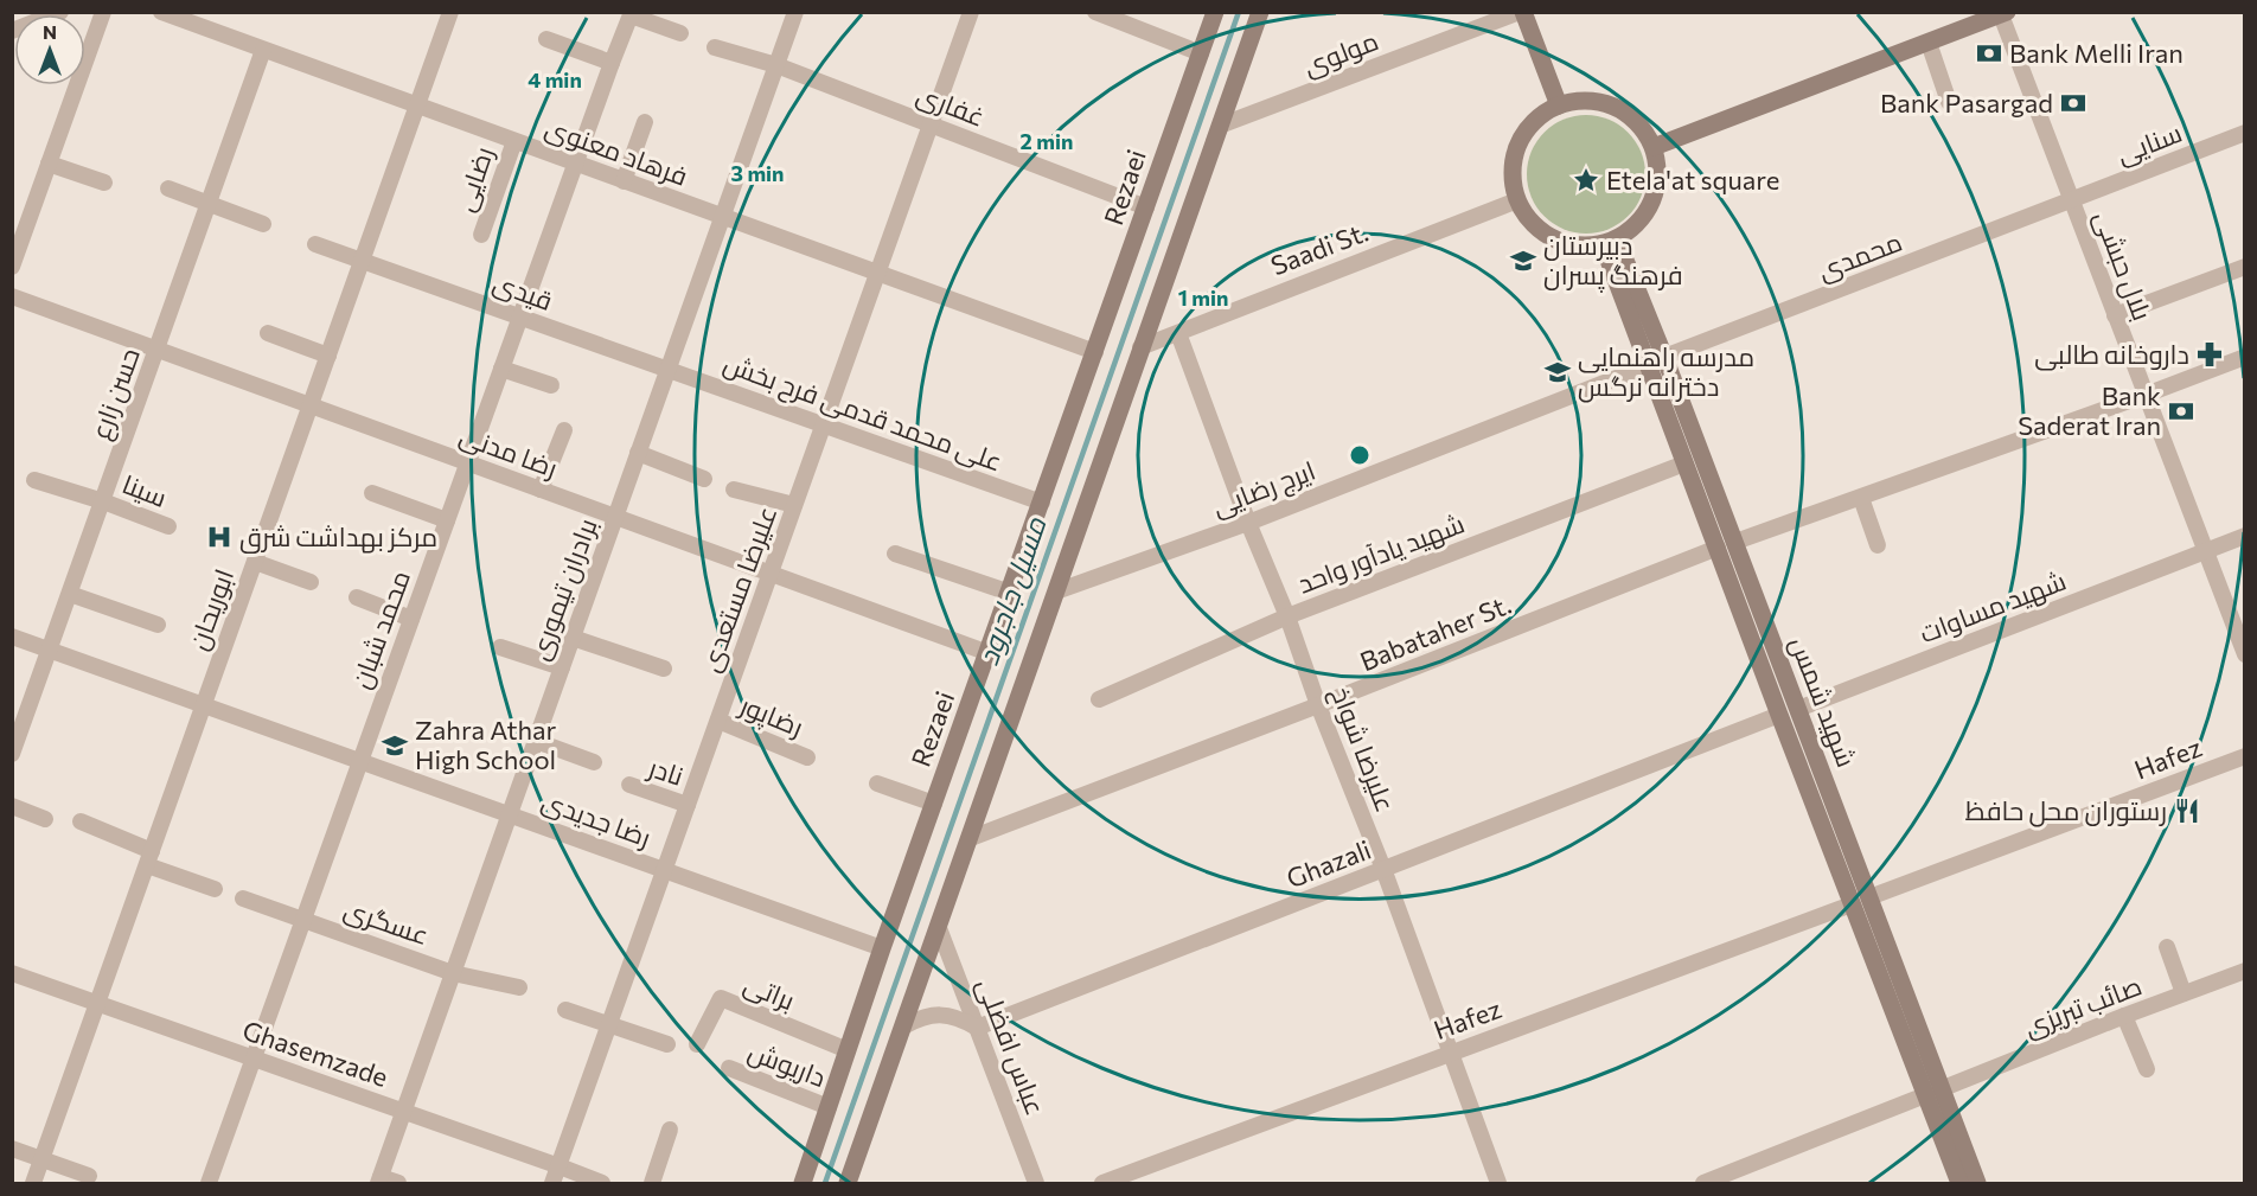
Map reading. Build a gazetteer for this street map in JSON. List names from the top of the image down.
{
  "streets": {
    "main road": ["Rezaei", "شهید شمس"],
    "street": [
      "مولوی",
      "غفاری",
      "سنایی",
      "فرهاد معنوی",
      "رضایی",
      "Saadi St.",
      "محمدی",
      "بلال حبشی",
      "قیدی",
      "حسن زارع",
      "علی محمد قدمی فرح بخش",
      "رضا مدنی",
      "ایرج رضایی",
      "سینا",
      "شهید یادآور واحد",
      "برادران تیموری",
      "علیرضا مستعدی",
      "شهید مساوات",
      "ابوریحان",
      "محمد شبان",
      "Babataher St.",
      "رضاپور",
      "علیرضا شواخ",
      "Hafez",
      "نادر",
      "رضا جدیدی",
      "Ghazali",
      "عسگری",
      "براتی",
      "صائب تبریزی",
      "عباس افضلی",
      "Ghasemzade",
      "داریوش"
    ]
  },
  "crossings": [
    ["غفاری", "Rezaei"],
    ["غفاری", "برادران تیموری"],
    ["غفاری", "علیرضا مستعدی"],
    ["سنایی", "محمدی"],
    ["سنایی", "بلال حبشی"],
    ["فرهاد معنوی", "رضایی"],
    ["فرهاد معنوی", "Rezaei"],
    ["فرهاد معنوی", "حسن زارع"],
    ["فرهاد معنوی", "برادران تیموری"],
    ["فرهاد معنوی", "علیرضا مستعدی"],
    ["فرهاد معنوی", "ابوریحان"],
    ["فرهاد معنوی", "محمد شبان"],
    ["Rezaei", "علی محمد قدمی فرح بخش"],
    ["Rezaei", "رضا مدنی"],
    ["Rezaei", "رضا جدیدی"],
    ["Rezaei", "براتی"],
    ["Rezaei", "داریوش"],
    ["Saadi St.", "شهید شمس"],
    ["Saadi St.", "علیرضا شواخ"],
    ["محمدی", "بلال حبشی"],
    ["محمدی", "شهید شمس"],
    ["بلال حبشی", "شهید مساوات"],
    ["قیدی", "علی محمد قدمی فرح بخش"],
    ["قیدی", "برادران تیموری"],
    ["قیدی", "ابوریحان"],
    ["قیدی", "محمد شبان"],
    ["حسن زارع", "رضا مدنی"],
    ["حسن زارع", "سینا"],
    ["حسن زارع", "رضا جدیدی"],
    ["علی محمد قدمی فرح بخش", "برادران تیموری"],
    ["علی محمد قدمی فرح بخش", "علیرضا مستعدی"],
    ["رضا مدنی", "برادران تیموری"],
    ["رضا مدنی", "علیرضا مستعدی"],
    ["رضا مدنی", "ابوریحان"],
    ["رضا مدنی", "محمد شبان"],
    ["ایرج رضایی", "شهید شمس"],
    ["ایرج رضایی", "علیرضا شواخ"],
    ["شهید یادآور واحد", "شهید شمس"],
    ["شهید یادآور واحد", "علیرضا شواخ"],
    ["برادران تیموری", "رضا جدیدی"],
    ["برادران تیموری", "عسگری"],
    ["برادران تیموری", "Ghasemzade"],
    ["علیرضا مستعدی", "رضاپور"],
    ["علیرضا مستعدی", "نادر"],
    ["علیرضا مستعدی", "رضا جدیدی"],
    ["علیرضا مستعدی", "Ghasemzade"],
    ["شهید مساوات", "شهید شمس"],
    ["ابوریحان", "رضا جدیدی"],
    ["ابوریحان", "Ghasemzade"],
    ["محمد شبان", "رضا جدیدی"],
    ["محمد شبان", "عسگری"],
    ["محمد شبان", "Ghasemzade"],
    ["Babataher St.", "شهید شمس"],
    ["Babataher St.", "علیرضا شواخ"],
    ["شهید شمس", "Hafez"],
    ["شهید شمس", "Ghazali"],
    ["شهید شمس", "صائب تبریزی"],
    ["علیرضا شواخ", "Hafez"],
    ["علیرضا شواخ", "Ghazali"],
    ["Ghazali", "عباس افضلی"]
  ],
  "water": ["مسیل جاجرود"],
  "places": {
    "bank": ["Bank Melli Iran", "Bank Pasargad", "Bank Saderat Iran"],
    "place": ["Etela'at square"],
    "school or university": ["دبیرستان فرهنگ پسران", "مدرسه راهنمایی دخترانه نرگس", "Zahra Athar High School"],
    "pharmacy": ["داروخانه طالبی"],
    "hospital": ["مرکز بهداشت شرق"],
    "restaurant": ["رستوران محل حافظ"]
  },
  "north": "top",
  "rings": [
    "4 min",
    "2 min",
    "3 min",
    "1 min"
  ]
}
